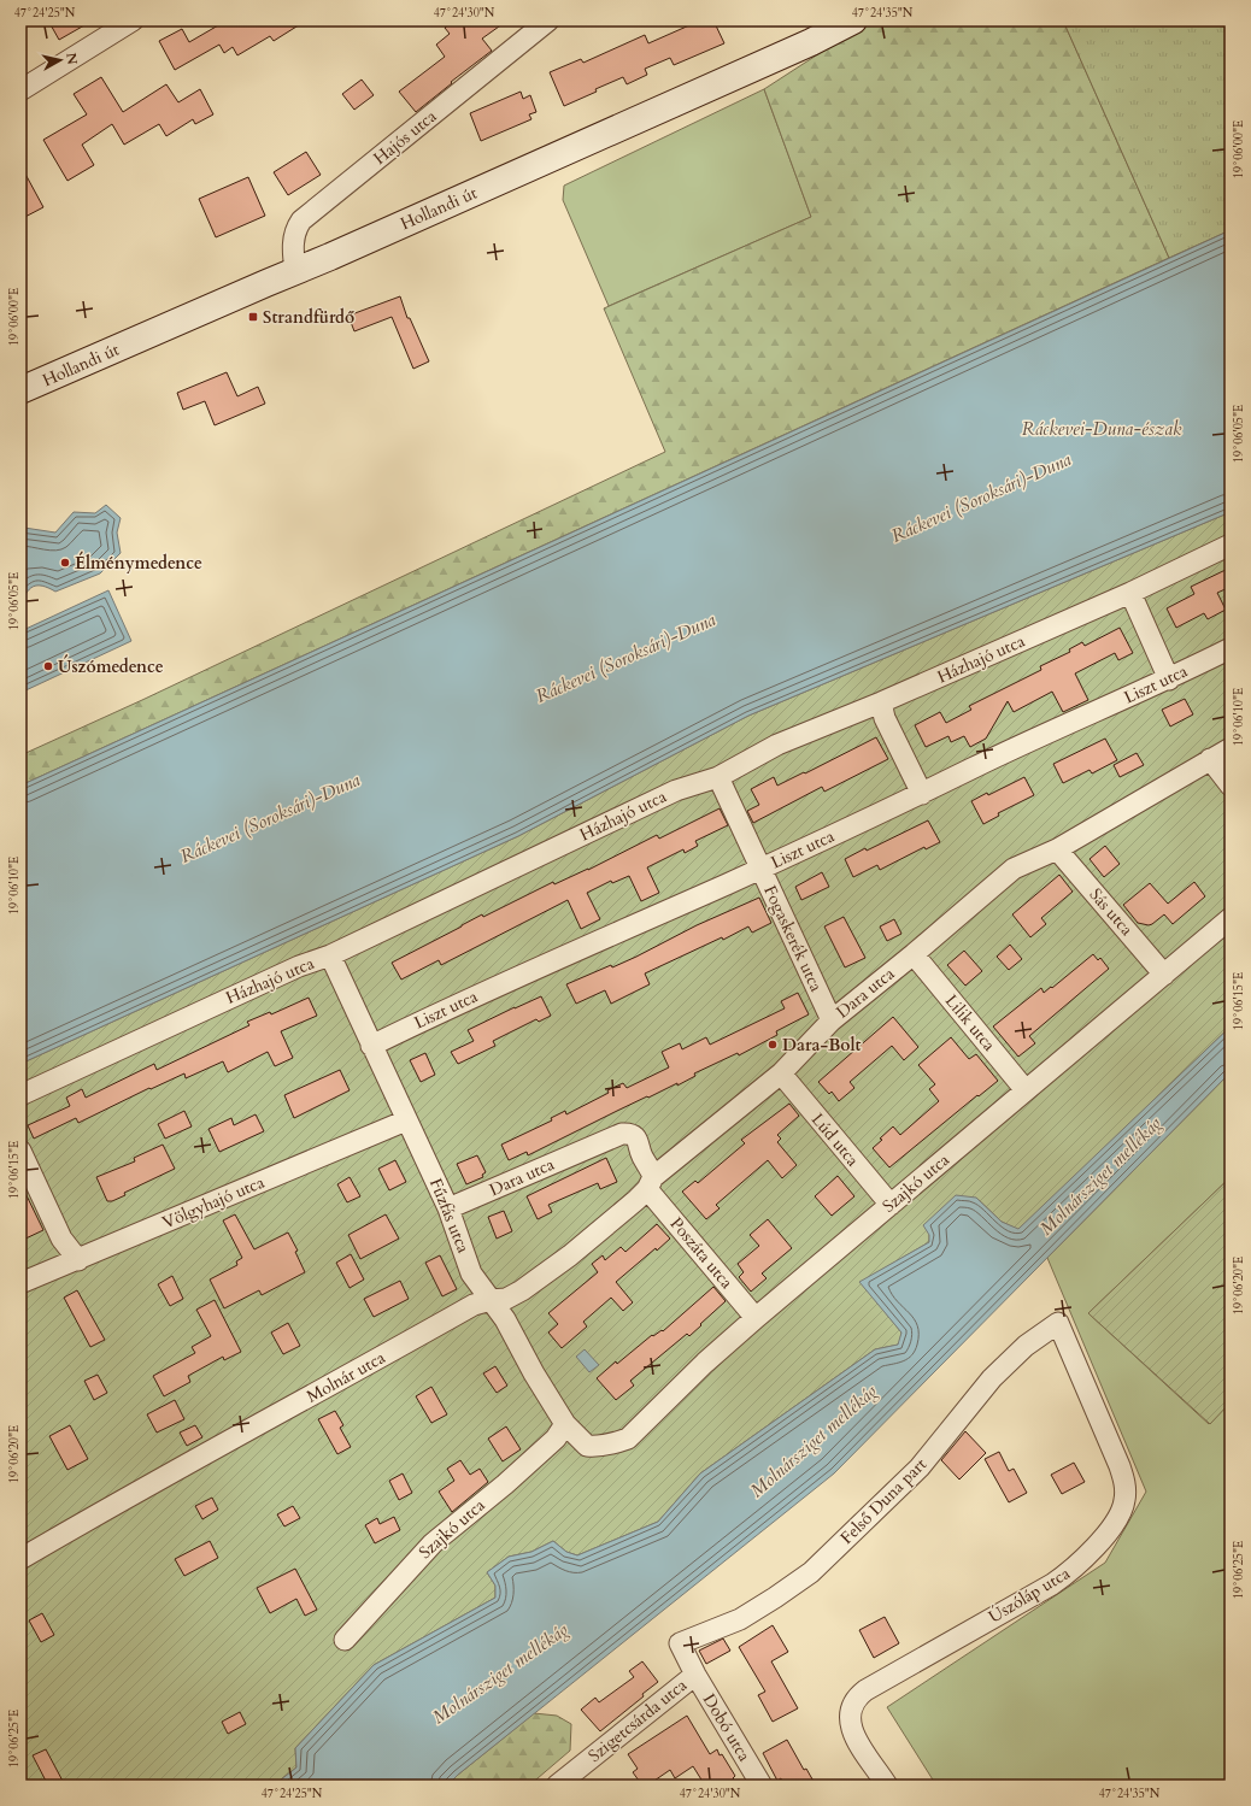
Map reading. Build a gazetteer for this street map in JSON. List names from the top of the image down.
{
  "streets": {
    "street": [
      "Hajós utca",
      "Hollandi út",
      "Házhajó utca",
      "Liszt utca",
      "Sás utca",
      "Fogaskerék utca",
      "Dara utca",
      "Lilik utca",
      "Lúd utca",
      "Szajkó utca",
      "Völgyhajó utca",
      "Fűzfás utca",
      "Poszáta utca",
      "Molnár utca",
      "Felső Duna part",
      "Úszóláp utca",
      "Szigetcsárda utca",
      "Dobó utca"
    ]
  },
  "crossings": [
    ["Hajós utca", "Hollandi út"],
    ["Házhajó utca", "Fogaskerék utca"],
    ["Házhajó utca", "Fűzfás utca"],
    ["Liszt utca", "Fogaskerék utca"],
    ["Liszt utca", "Fűzfás utca"],
    ["Sás utca", "Dara utca"],
    ["Sás utca", "Szajkó utca"],
    ["Fogaskerék utca", "Dara utca"],
    ["Dara utca", "Lilik utca"],
    ["Dara utca", "Lúd utca"],
    ["Dara utca", "Fűzfás utca"],
    ["Dara utca", "Poszáta utca"],
    ["Dara utca", "Molnár utca"],
    ["Lilik utca", "Szajkó utca"],
    ["Lúd utca", "Szajkó utca"],
    ["Szajkó utca", "Fűzfás utca"],
    ["Szajkó utca", "Poszáta utca"],
    ["Völgyhajó utca", "Fűzfás utca"],
    ["Fűzfás utca", "Molnár utca"],
    ["Poszáta utca", "Molnár utca"],
    ["Felső Duna part", "Úszóláp utca"],
    ["Felső Duna part", "Dobó utca"],
    ["Szigetcsárda utca", "Dobó utca"]
  ],
  "water": ["Ráckevei-Duna-észak", "Ráckevei (Soroksári)-Duna", "Molnársziget mellékág"],
  "places": {
    "transit": ["Strandfürdő"],
    "other": ["Élménymedence", "Úszómedence", "Dara-Bolt"]
  },
  "north": "right",
  "coordinates": [
    "47°24'25\"N",
    "47°24'30\"N",
    "47°24'35\"N",
    "19°06'00\"E",
    "19°06'05\"E",
    "19°06'10\"E",
    "19°06'15\"E",
    "19°06'20\"E",
    "19°06'25\"E"
  ]
}
